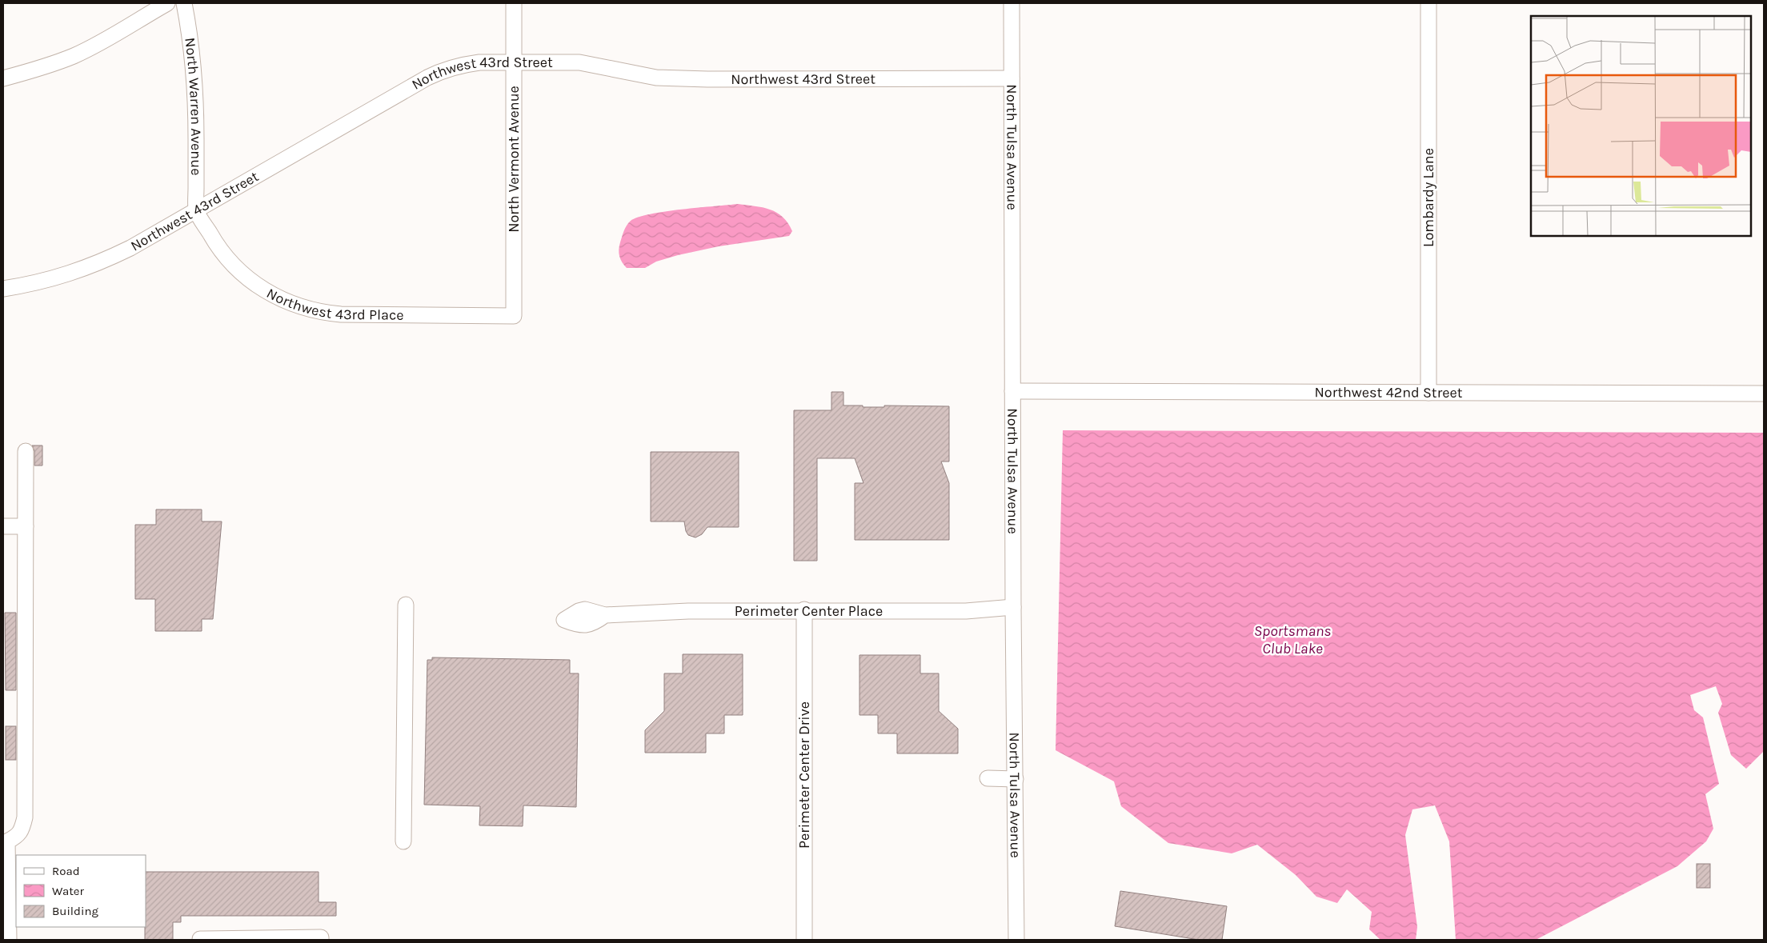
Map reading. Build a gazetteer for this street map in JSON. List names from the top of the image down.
{
  "streets": {
    "street": [
      "Northwest 43rd Street",
      "North Warren Avenue",
      "North Tulsa Avenue",
      "North Vermont Avenue",
      "Lombardy Lane",
      "Northwest 43rd Place",
      "Northwest 42nd Street",
      "Perimeter Center Place",
      "Perimeter Center Drive"
    ]
  },
  "crossings": [
    ["Northwest 43rd Street", "North Warren Avenue"],
    ["Northwest 43rd Street", "North Tulsa Avenue"],
    ["Northwest 43rd Street", "North Vermont Avenue"],
    ["Northwest 43rd Street", "Northwest 43rd Place"],
    ["North Warren Avenue", "Northwest 43rd Place"],
    ["North Tulsa Avenue", "Northwest 42nd Street"],
    ["North Tulsa Avenue", "Perimeter Center Place"],
    ["North Vermont Avenue", "Northwest 43rd Place"],
    ["Lombardy Lane", "Northwest 42nd Street"],
    ["Perimeter Center Place", "Perimeter Center Drive"]
  ],
  "water": ["Sportsmans Club Lake"],
  "legend": ["Road", "Water", "Building"]
}
